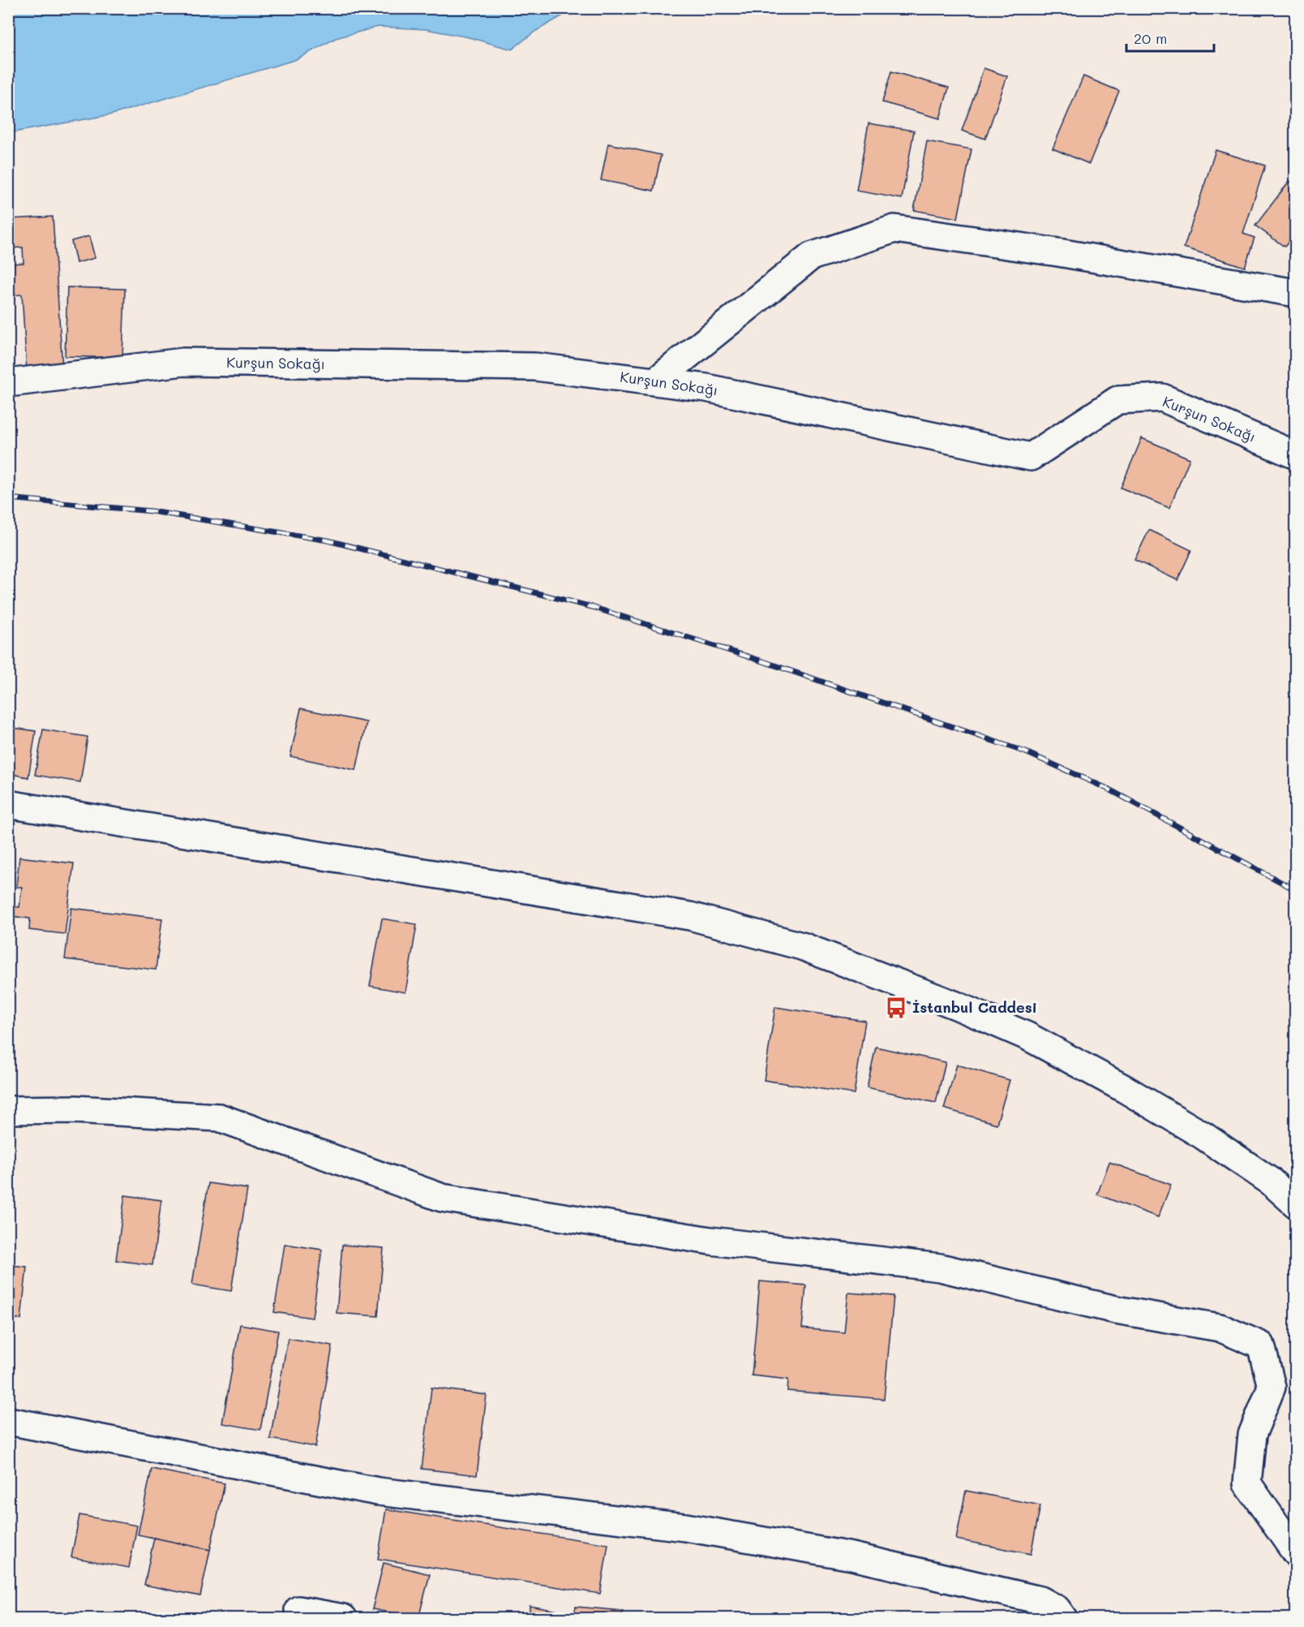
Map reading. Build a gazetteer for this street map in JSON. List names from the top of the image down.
{
  "streets": {
    "street": ["Kurşun Sokağı"]
  },
  "places": {
    "bus stop": ["İstanbul Caddesi"]
  },
  "scale_bar": "20 m"
}
